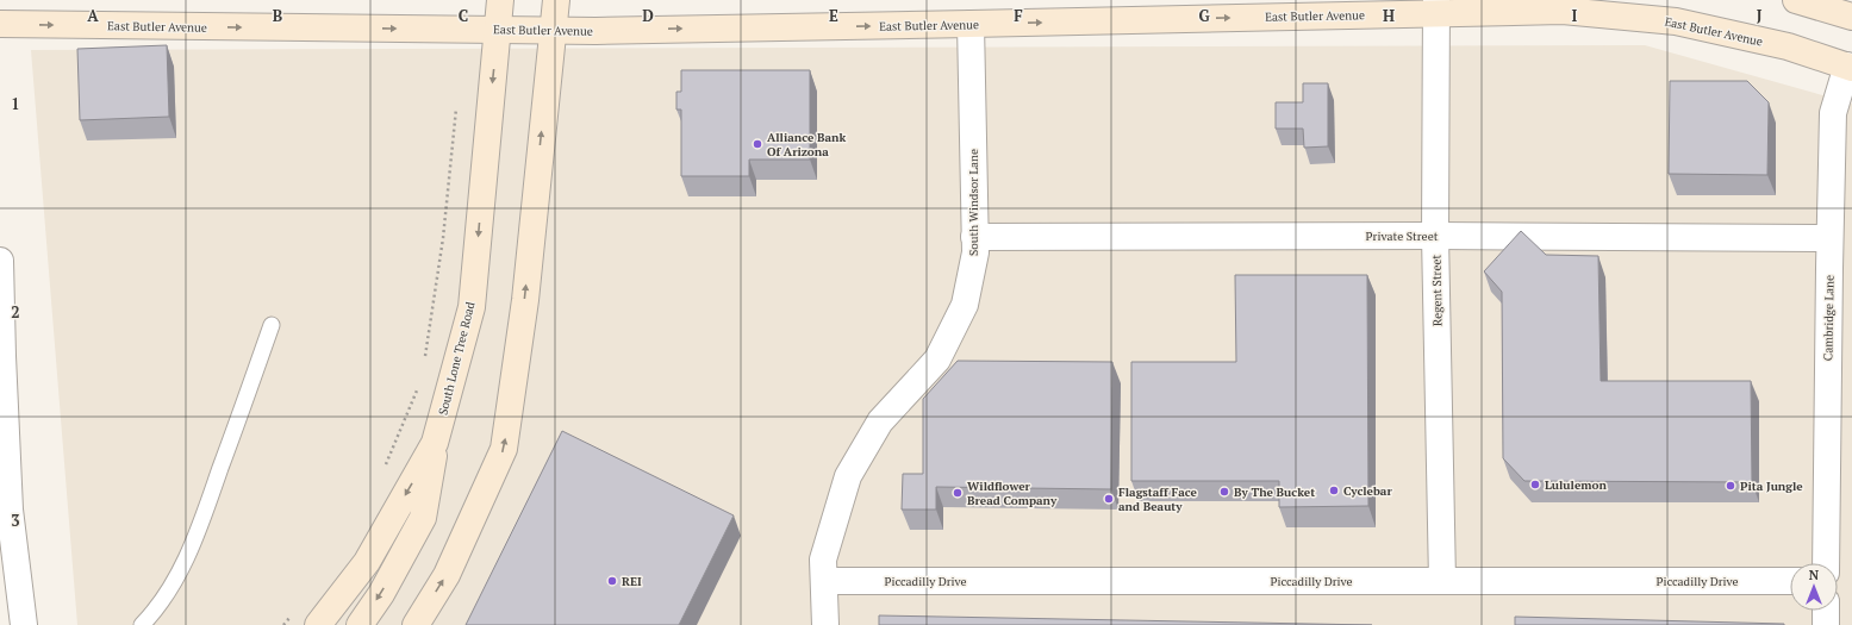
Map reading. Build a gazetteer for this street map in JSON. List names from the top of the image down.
{
  "streets": {
    "main road": ["East Butler Avenue", "South Lone Tree Road"],
    "street": [
      "South Windsor Lane",
      "Private Street",
      "Regent Street",
      "Cambridge Lane",
      "Piccadilly Drive"
    ]
  },
  "crossings": [
    ["East Butler Avenue", "South Windsor Lane"],
    ["East Butler Avenue", "Regent Street"],
    ["East Butler Avenue", "Cambridge Lane"],
    ["East Butler Avenue", "South Lone Tree Road"],
    ["South Windsor Lane", "Private Street"],
    ["South Windsor Lane", "Piccadilly Drive"],
    ["Private Street", "Regent Street"],
    ["Private Street", "Cambridge Lane"],
    ["Regent Street", "Piccadilly Drive"]
  ],
  "one_way": ["East Butler Avenue"],
  "places": [
    "Alliance Bank Of Arizona",
    "Lululemon",
    "Pita Jungle",
    "Cyclebar",
    "By The Bucket",
    "Wildflower Bread Company",
    "Flagstaff Face and Beauty",
    "REI"
  ],
  "north": "top",
  "grid": {
    "columns": [
      "A",
      "B",
      "C",
      "D",
      "E",
      "F",
      "G",
      "H",
      "I",
      "J"
    ],
    "rows": ["1", "2", "3"]
  }
}
